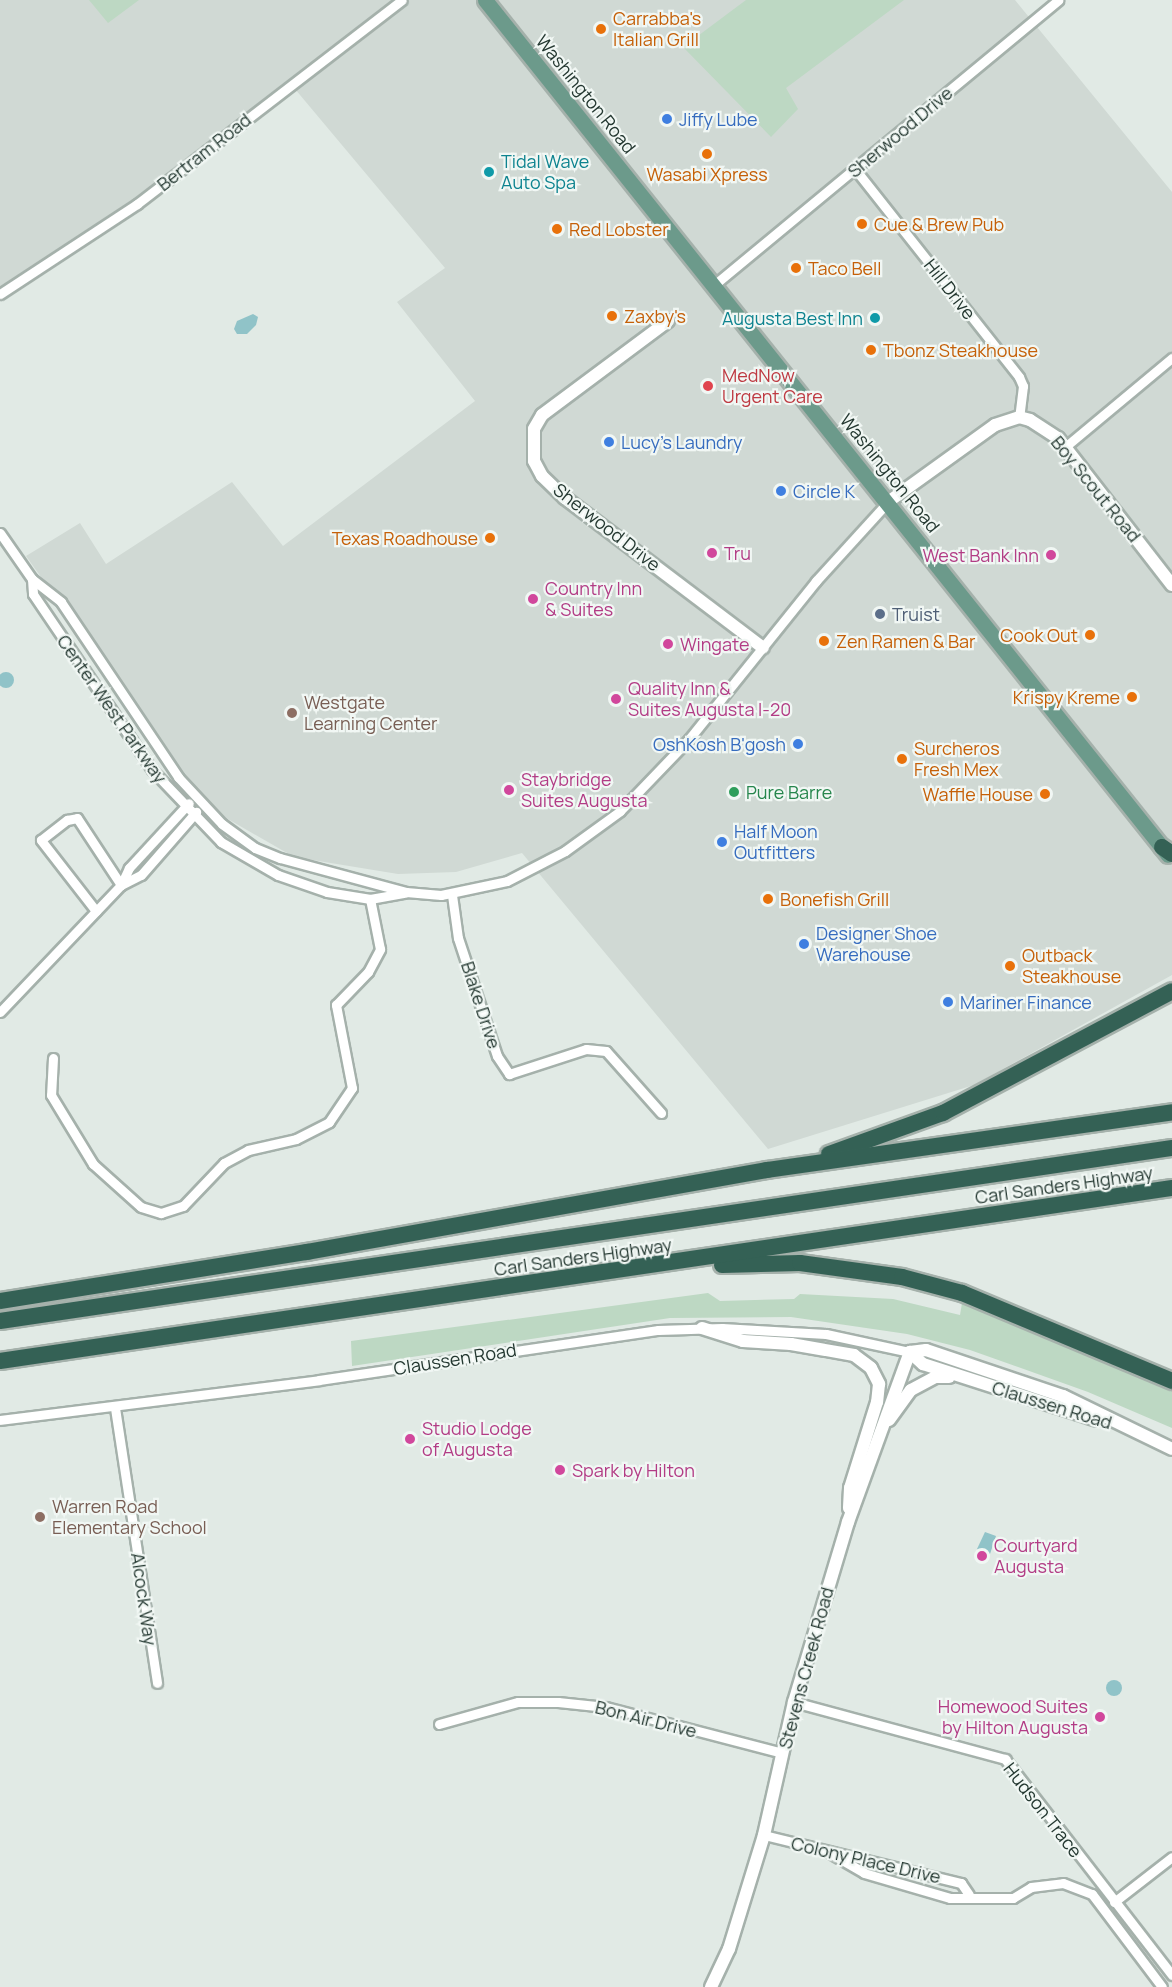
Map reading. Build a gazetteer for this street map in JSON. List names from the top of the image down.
{
  "streets": {
    "highway": ["Carl Sanders Highway"],
    "main road": ["Washington Road"],
    "street": [
      "Sherwood Drive",
      "Bertram Road",
      "Hill Drive",
      "Boy Scout Road",
      "Center West Parkway",
      "Blake Drive",
      "Claussen Road",
      "Alcock Way",
      "Stevens Creek Road",
      "Bon Air Drive",
      "Hudson Trace",
      "Colony Place Drive"
    ]
  },
  "crossings": [
    ["Washington Road", "Sherwood Drive"],
    ["Washington Road", "Center West Parkway"],
    ["Sherwood Drive", "Hill Drive"],
    ["Sherwood Drive", "Center West Parkway"],
    ["Hill Drive", "Boy Scout Road"],
    ["Center West Parkway", "Blake Drive"],
    ["Claussen Road", "Alcock Way"],
    ["Claussen Road", "Stevens Creek Road"],
    ["Stevens Creek Road", "Bon Air Drive"],
    ["Stevens Creek Road", "Hudson Trace"],
    ["Stevens Creek Road", "Colony Place Drive"]
  ],
  "places": [
    "Carrabba's Italian Grill",
    "Jiffy Lube",
    "Wasabi Xpress",
    "Tidal Wave Auto Spa",
    "Cue & Brew Pub",
    "Red Lobster",
    "Taco Bell",
    "Zaxby's",
    "Augusta Best Inn",
    "Tbonz Steakhouse",
    "MedNow Urgent Care",
    "Lucy's Laundry",
    "Circle K",
    "Texas Roadhouse",
    "Tru",
    "West Bank Inn",
    "Country Inn & Suites",
    "Truist",
    "Cook Out",
    "Zen Ramen & Bar",
    "Wingate",
    "Krispy Kreme",
    "Quality Inn & Suites Augusta I-20",
    "Westgate Learning Center",
    "OshKosh B'gosh",
    "Surcheros Fresh Mex",
    "Staybridge Suites Augusta",
    "Pure Barre",
    "Waffle House",
    "Half Moon Outfitters",
    "Bonefish Grill",
    "Designer Shoe Warehouse",
    "Outback Steakhouse",
    "Mariner Finance",
    "Studio Lodge of Augusta",
    "Spark by Hilton",
    "Warren Road Elementary School",
    "Courtyard Augusta",
    "Homewood Suites by Hilton Augusta"
  ]
}
